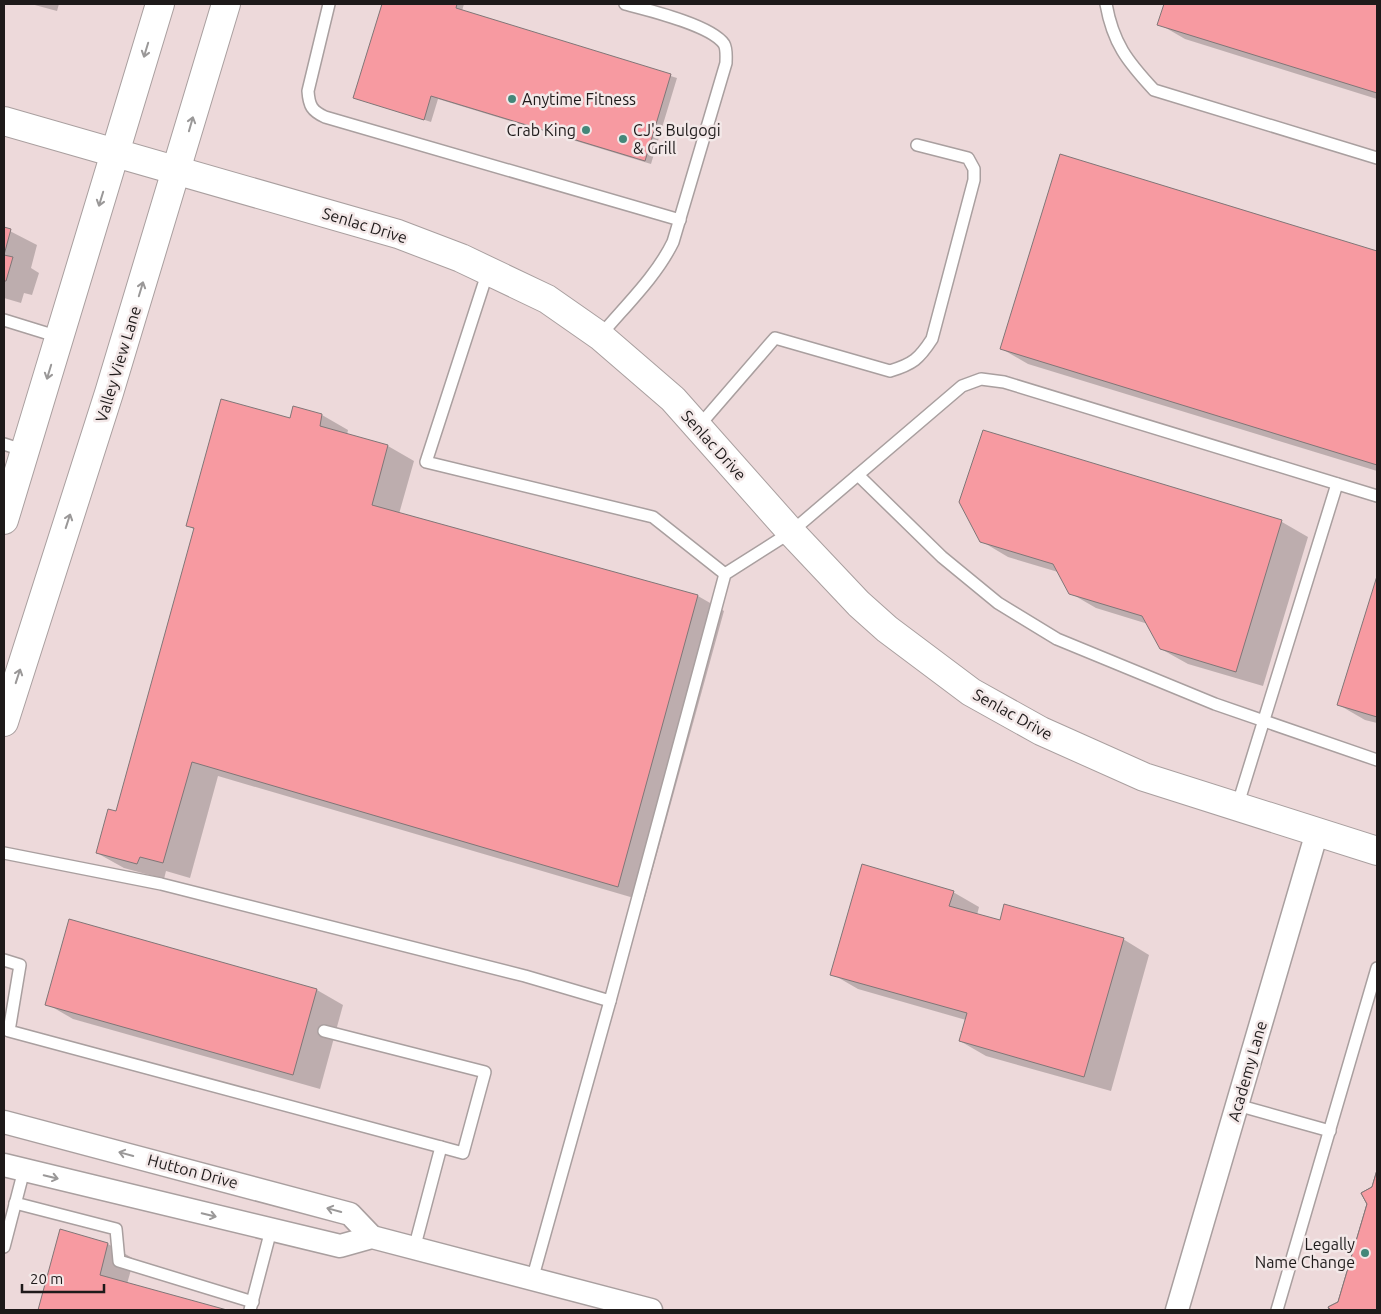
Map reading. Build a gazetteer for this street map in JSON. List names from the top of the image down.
{
  "streets": {
    "street": [
      "Senlac Drive",
      "Valley View Lane",
      "Academy Lane",
      "Hutton Drive"
    ]
  },
  "crossings": [
    ["Senlac Drive", "Valley View Lane"],
    ["Senlac Drive", "Academy Lane"]
  ],
  "places": [
    "Anytime Fitness",
    "Crab King",
    "CJ's Bulgogi & Grill",
    "Legally Name Change"
  ],
  "scale_bar": "20 m"
}
